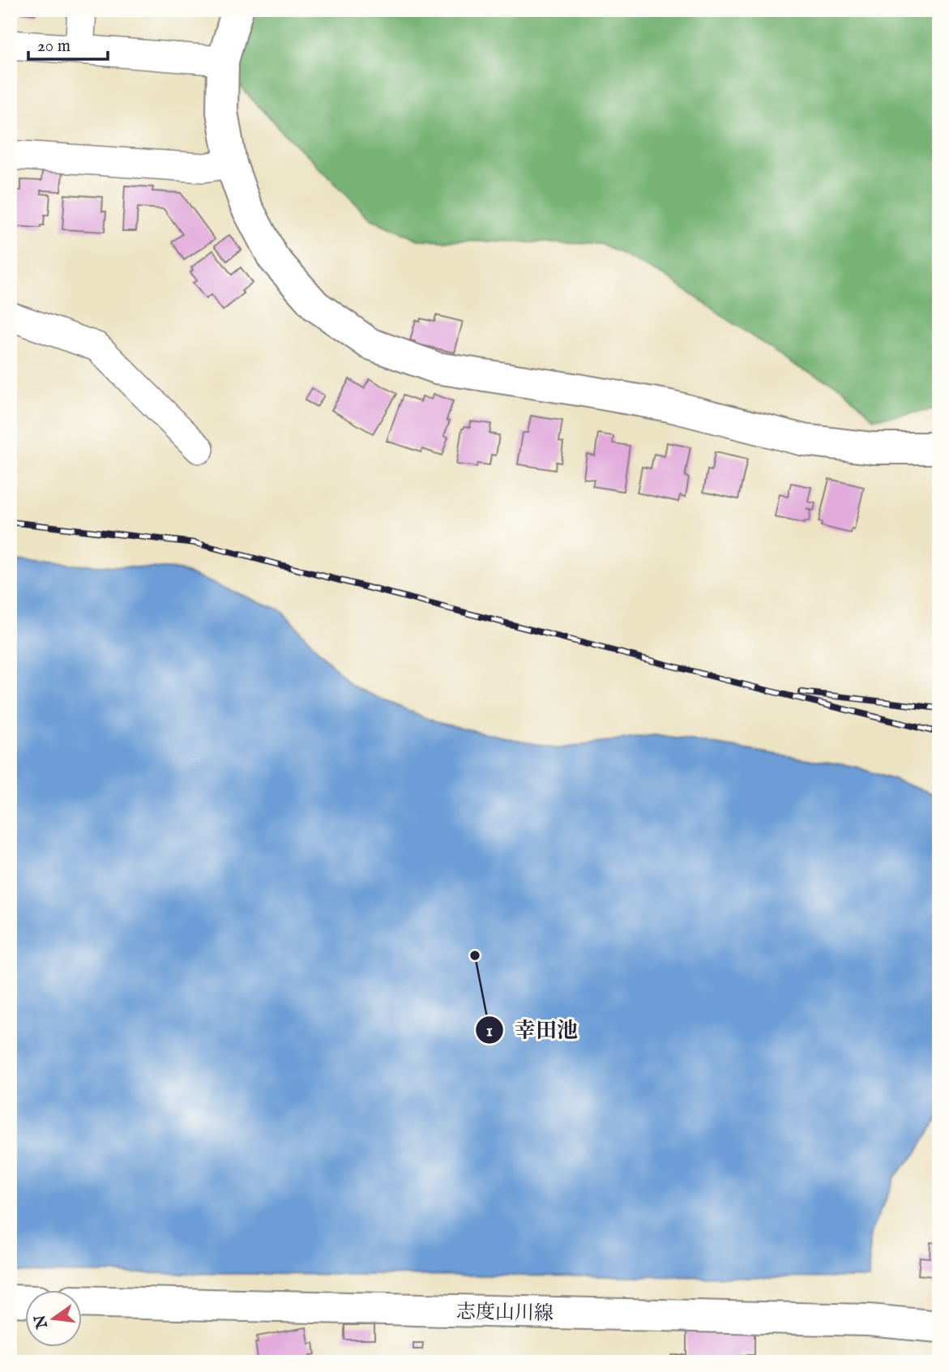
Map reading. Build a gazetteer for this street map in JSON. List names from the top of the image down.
{
  "streets": {
    "street": ["志度山川線"]
  },
  "places": ["幸田池"],
  "scale_bar": "20 m",
  "north": "left"
}
